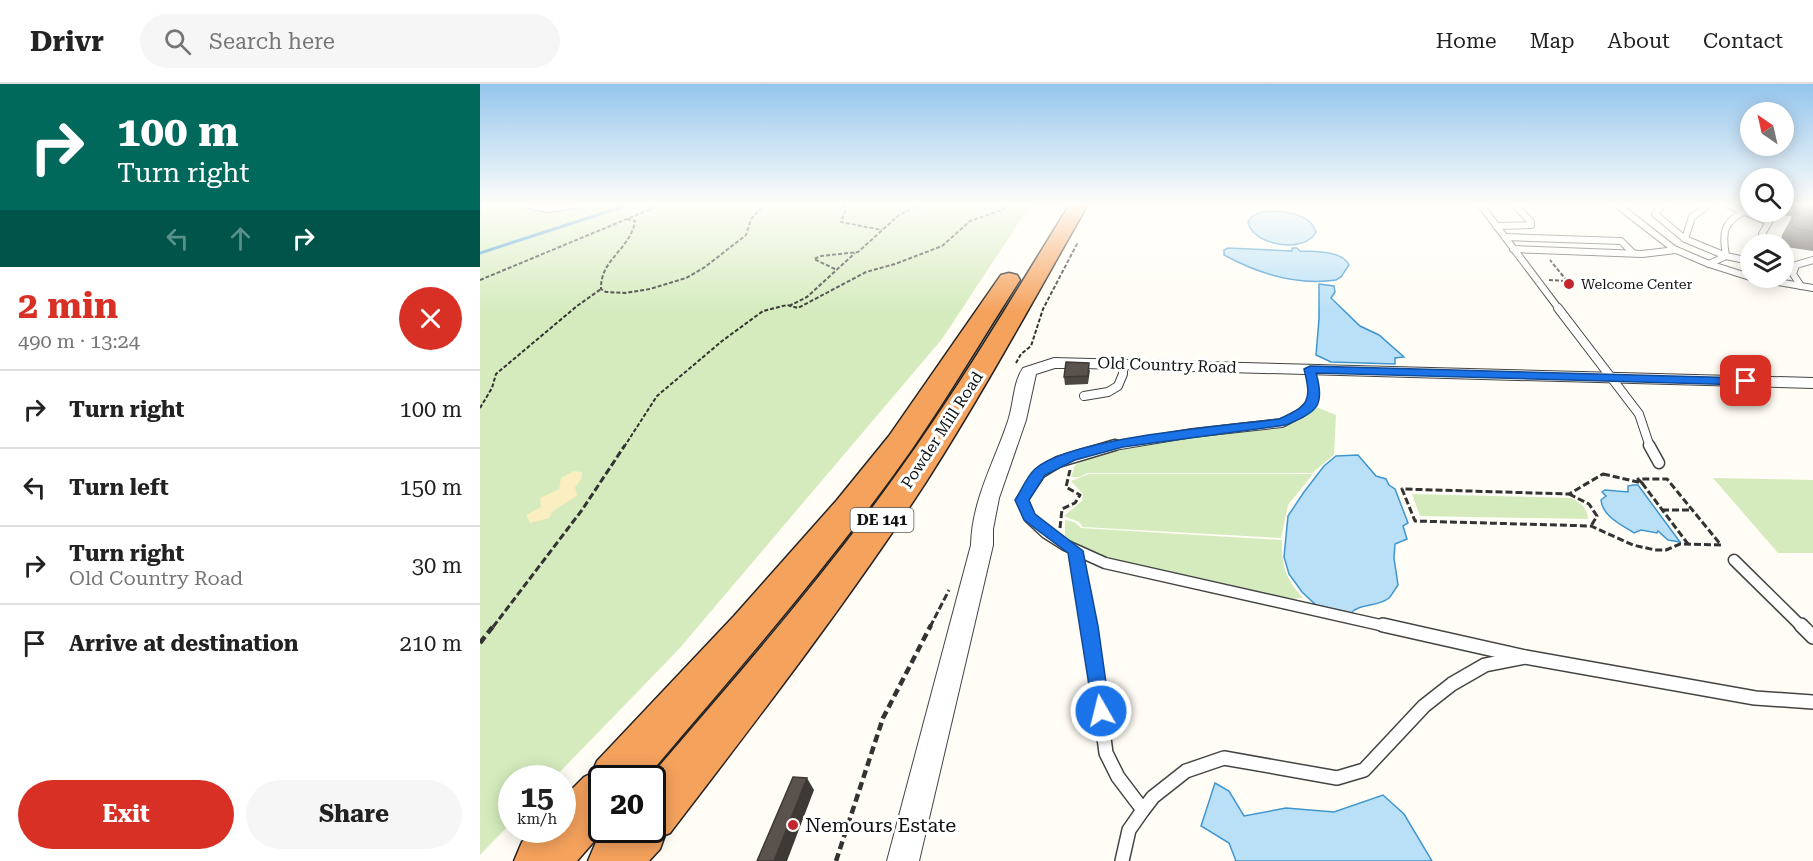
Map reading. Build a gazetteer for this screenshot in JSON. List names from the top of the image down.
{
  "streets": {
    "highway": ["Powder Mill Road", "DE 141"],
    "street": ["Old Country Road"]
  },
  "places": ["Welcome Center", "Nemours Estate"],
  "north": "top left",
  "page": {
    "header": "Drivr",
    "search": "Search here",
    "nav": [
      "Home",
      "Map",
      "About",
      "Contact"
    ],
    "turn": ["100 m", "Turn right"],
    "heading": ["2 min", "490 m · 13:24"],
    "list": [
      {
        "name": "Turn right",
        "value": "100 m"
      },
      {
        "name": "Turn left",
        "value": "150 m"
      },
      {
        "name": "Turn right",
        "note": "Old Country Road",
        "value": "30 m"
      },
      {
        "name": "Arrive at destination",
        "value": "210 m"
      }
    ],
    "speed": "15 km/h",
    "limit": "20",
    "buttons": ["Exit", "Share"]
  }
}
